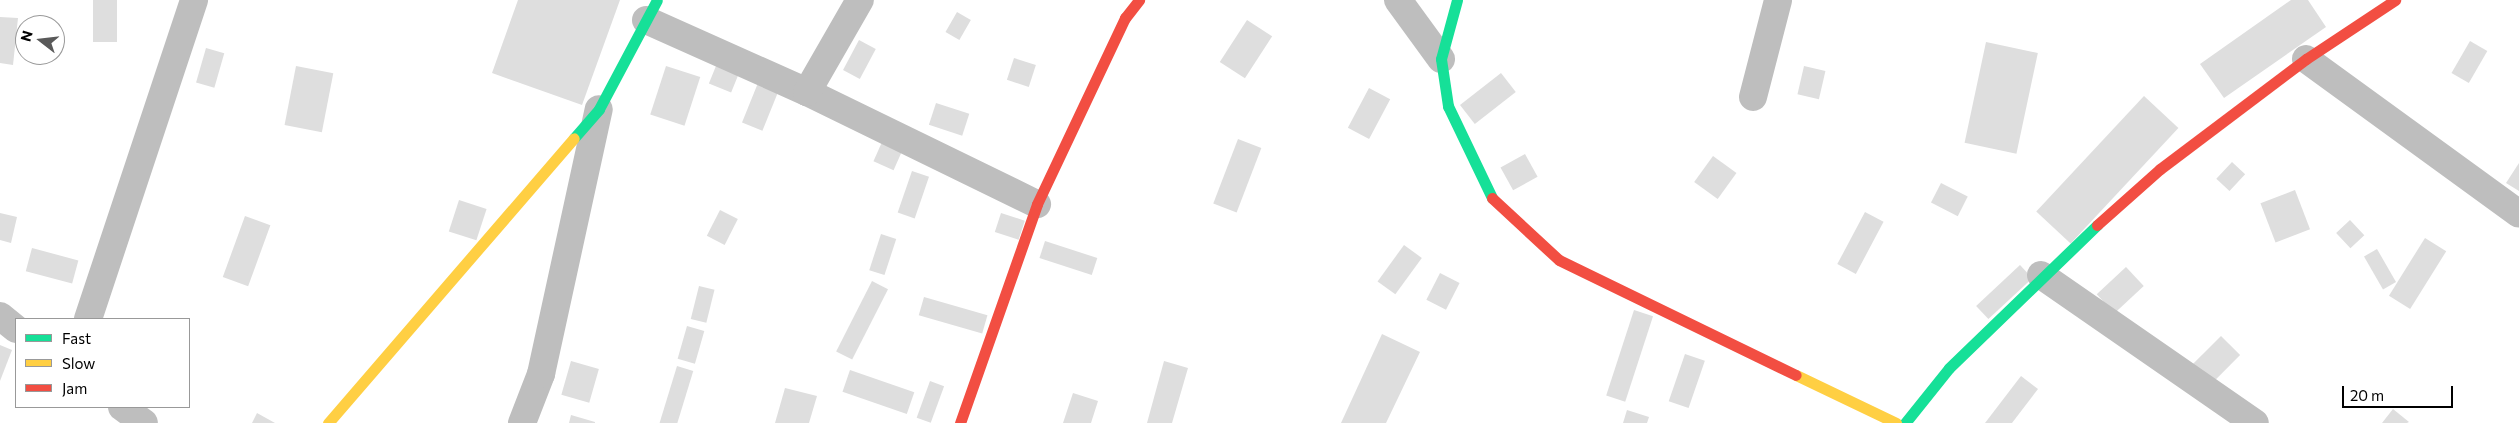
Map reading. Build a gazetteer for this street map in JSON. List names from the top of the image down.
{
  "legend": ["Fast", "Slow", "Jam"],
  "scale_bar": "20 m",
  "north": "left"
}
